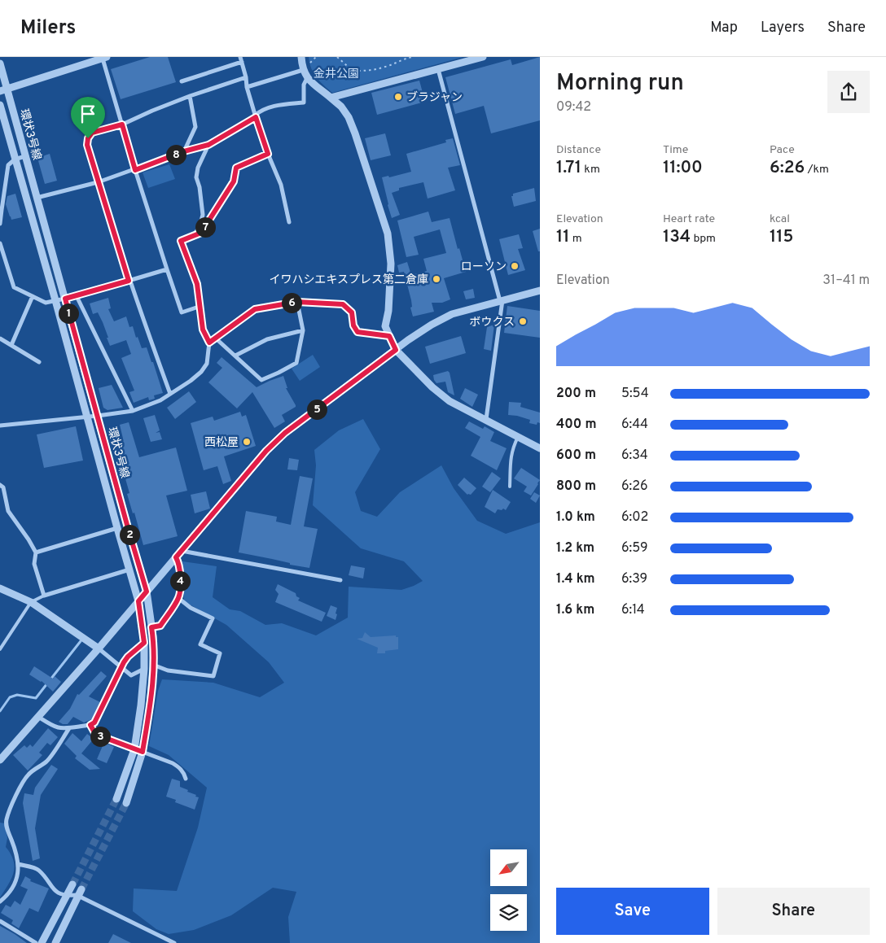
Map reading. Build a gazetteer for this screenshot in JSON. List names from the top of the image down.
{
  "streets": {
    "street": ["環状3号線"]
  },
  "parks": ["金井公園"],
  "places": [
    "ブラジャン",
    "ローソン",
    "イワハシエキスプレス第二倉庫",
    "ボウクス",
    "西松屋"
  ],
  "north": "bottom left",
  "page": {
    "header": "Milers",
    "nav": ["Map", "Layers", "Share"],
    "heading": ["Morning run", "09:42"],
    "stats": [
      ["Distance", "1.71 km"],
      ["Time", "11:00"],
      ["Pace", "6:26 /km"],
      ["Elevation", "11 m"],
      ["Heart rate", "134 bpm"],
      ["kcal", "115"]
    ],
    "pins": [
      "8",
      "7",
      "6",
      "1",
      "5",
      "2",
      "4",
      "3"
    ],
    "chart": ["Elevation", "31–41 m"],
    "list": [
      {
        "name": "200 m",
        "note": "5:54"
      },
      {
        "name": "400 m",
        "note": "6:44"
      },
      {
        "name": "600 m",
        "note": "6:34"
      },
      {
        "name": "800 m",
        "note": "6:26"
      },
      {
        "name": "1.0 km",
        "note": "6:02"
      },
      {
        "name": "1.2 km",
        "note": "6:59"
      },
      {
        "name": "1.4 km",
        "note": "6:39"
      },
      {
        "name": "1.6 km",
        "note": "6:14"
      }
    ],
    "buttons": ["Save", "Share"]
  }
}
